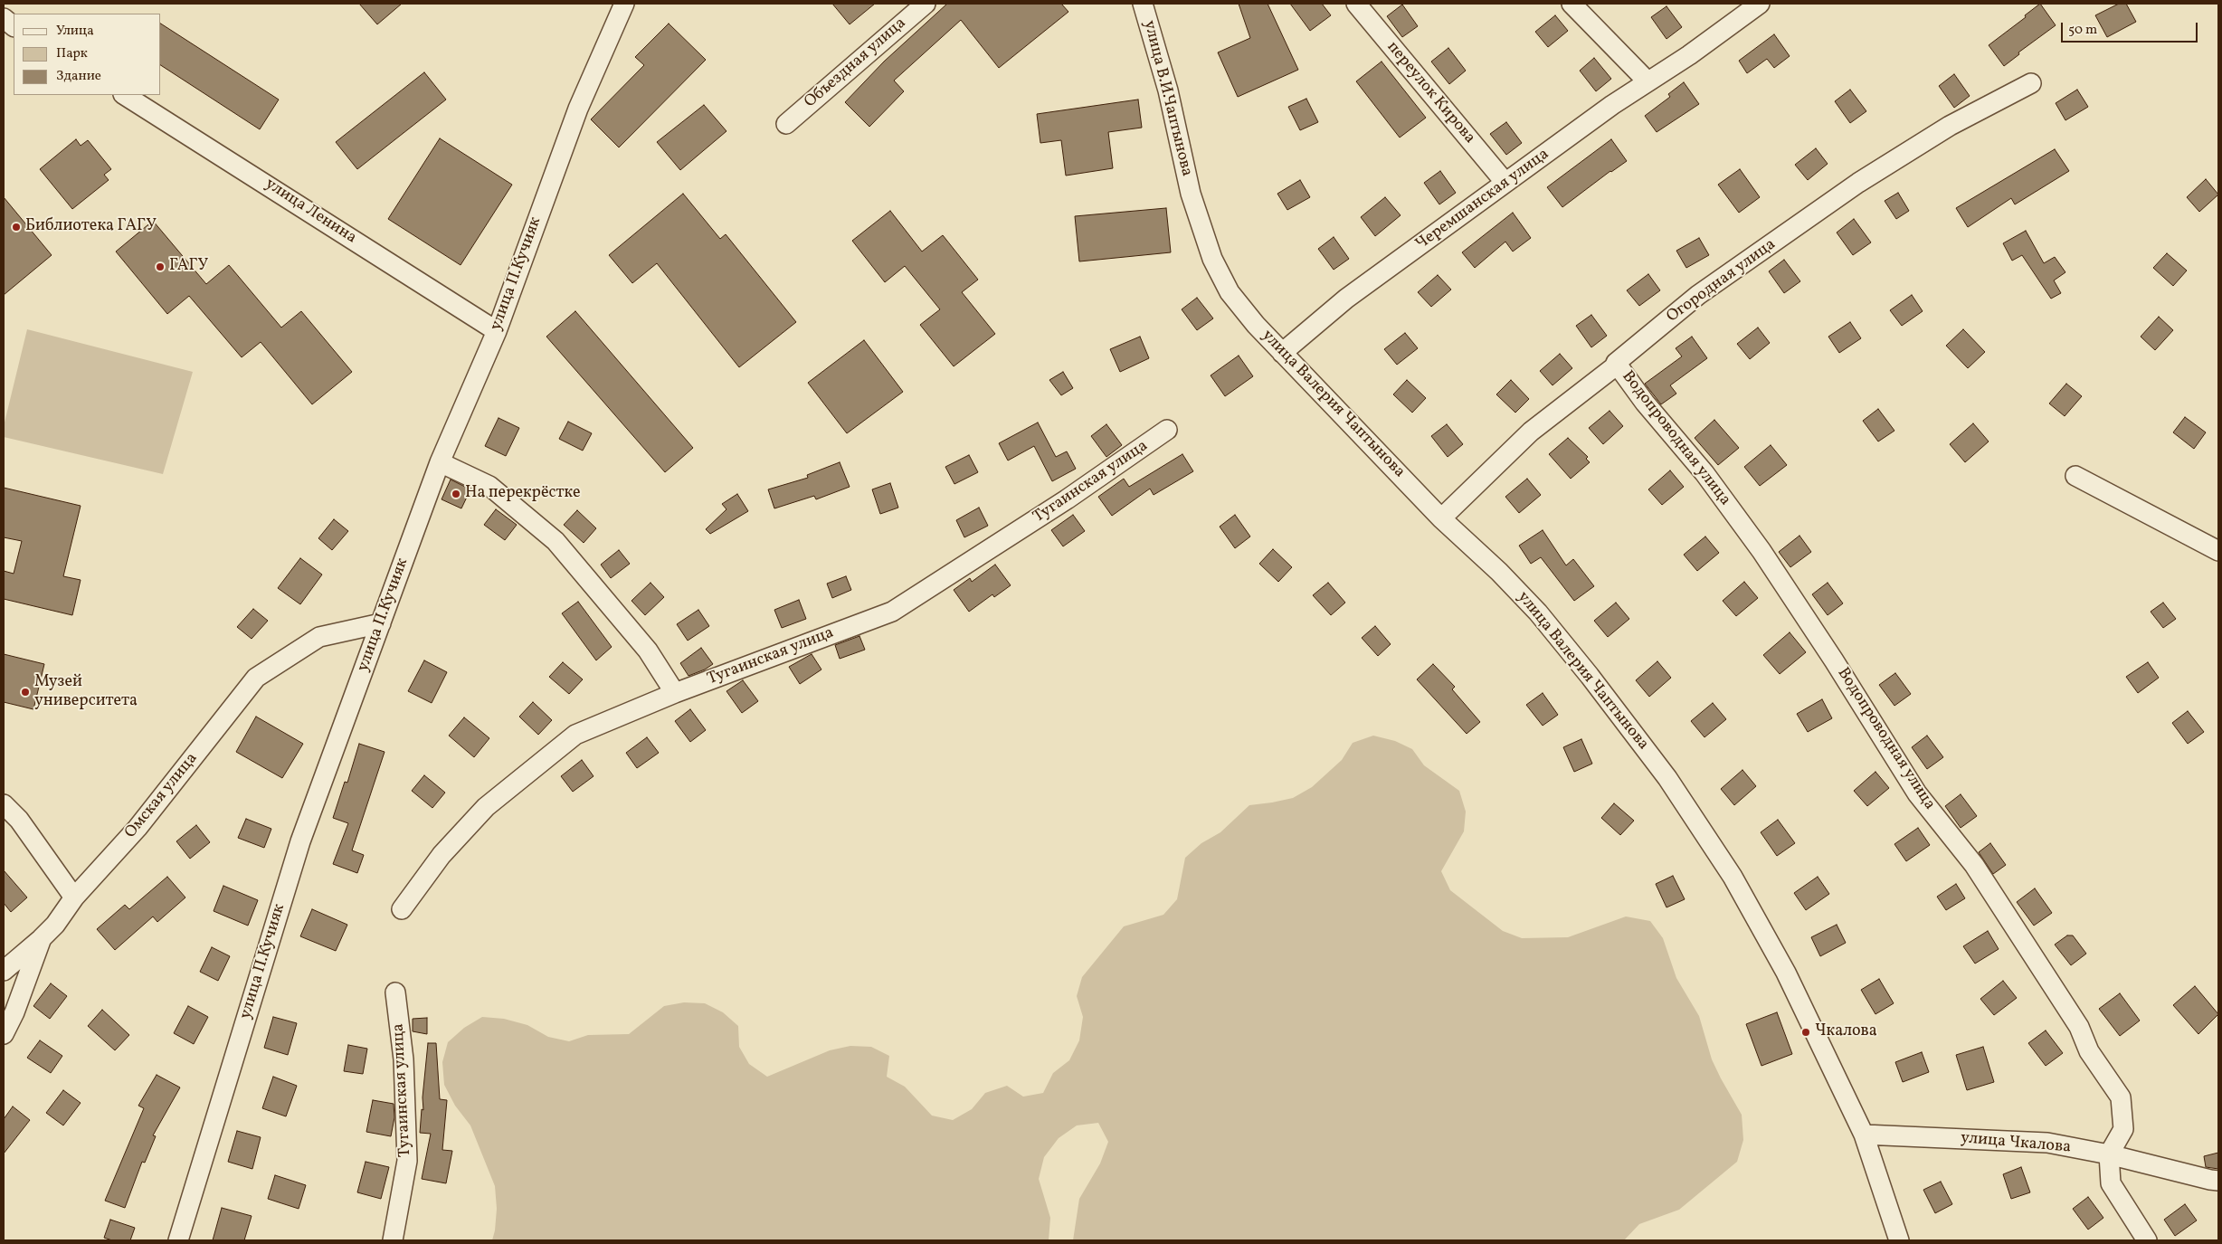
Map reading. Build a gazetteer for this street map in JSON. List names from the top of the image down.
{
  "streets": {
    "street": [
      "Объездная улица",
      "переулок Кирова",
      "улица В.И.Чаптынова",
      "Черемшанская улица",
      "улица Ленина",
      "улица П.Кучияк",
      "Огородная улица",
      "улица Валерия Чаптынова",
      "Водопроводная улица",
      "Тугаинская улица",
      "Омская улица",
      "улица Чкалова"
    ]
  },
  "crossings": [
    ["переулок Кирова", "Черемшанская улица"],
    ["улица В.И.Чаптынова", "улица Валерия Чаптынова"],
    ["Черемшанская улица", "улица Валерия Чаптынова"],
    ["улица Ленина", "улица П.Кучияк"],
    ["улица П.Кучияк", "Омская улица"],
    ["Огородная улица", "улица Валерия Чаптынова"],
    ["Огородная улица", "Водопроводная улица"],
    ["улица Валерия Чаптынова", "улица Чкалова"],
    ["Водопроводная улица", "улица Чкалова"]
  ],
  "places": [
    "Библиотека ГАГУ",
    "ГАГУ",
    "На перекрёстке",
    "Музей университета",
    "Чкалова"
  ],
  "legend": ["Улица", "Парк", "Здание"],
  "scale_bar": "50 m"
}
